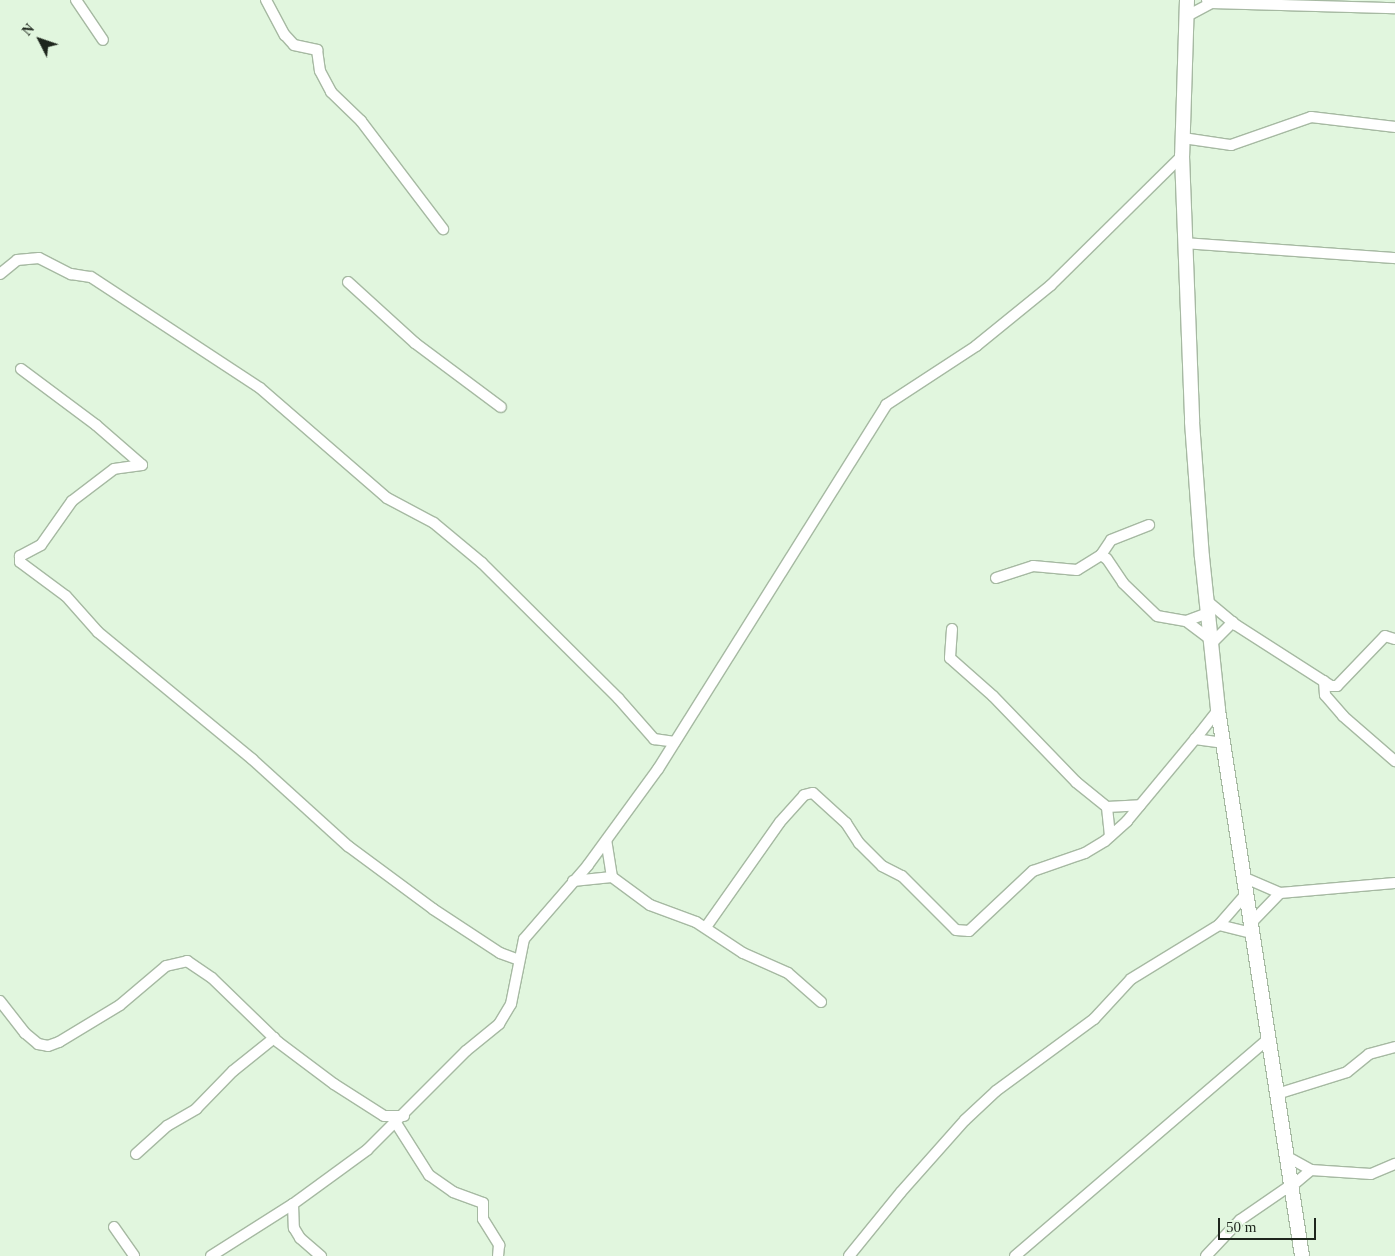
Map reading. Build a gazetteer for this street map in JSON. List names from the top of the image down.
{
  "scale_bar": "50 m",
  "north": "top left"
}
